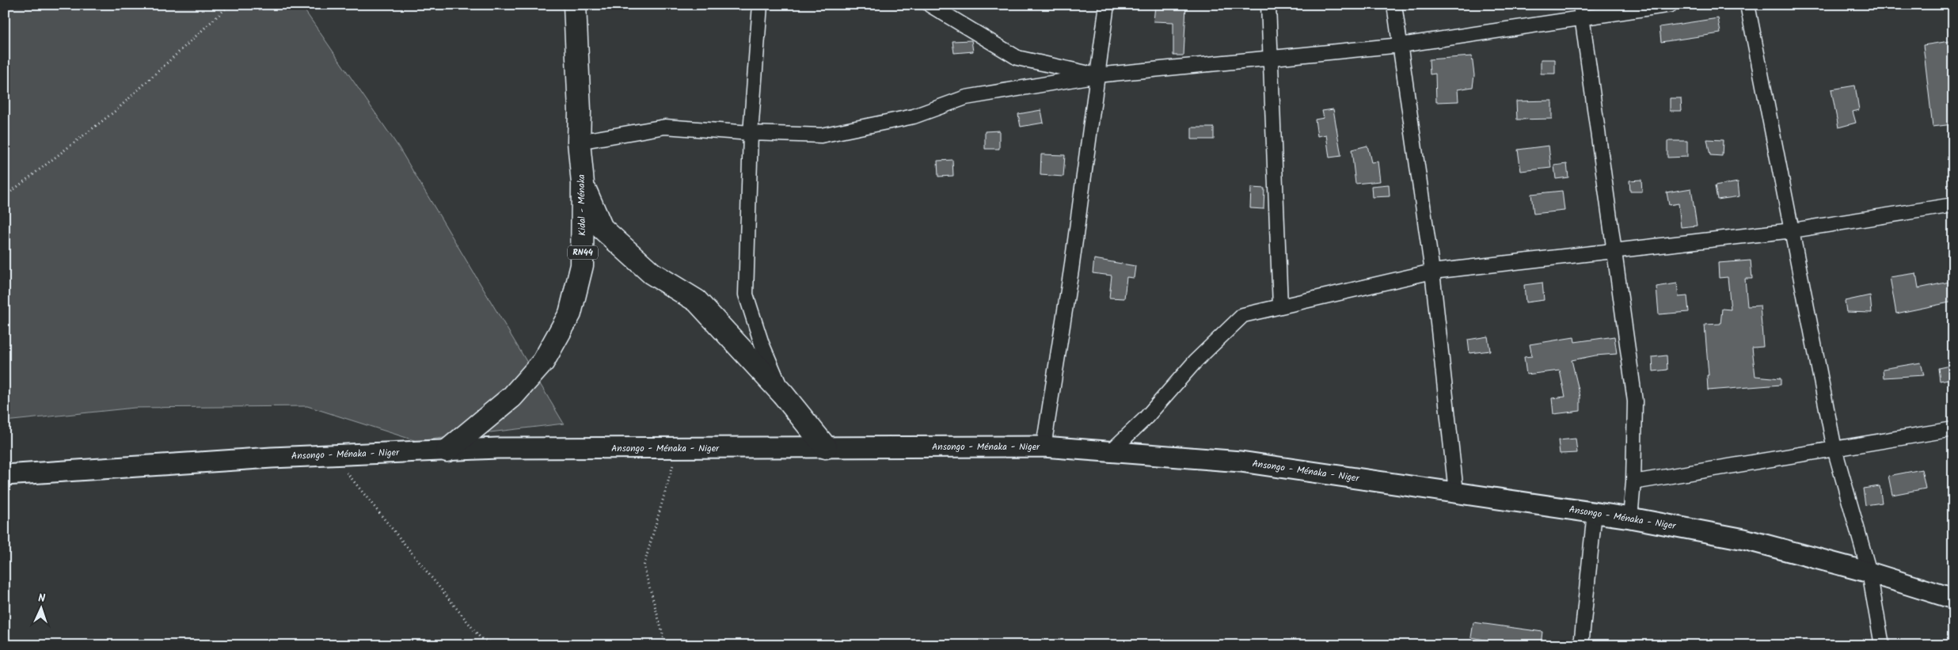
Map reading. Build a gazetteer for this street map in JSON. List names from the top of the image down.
{
  "streets": {
    "main road": ["Kidal - Ménaka", "RN44", "Ansongo - Ménaka - Niger"]
  },
  "crossings": [
    ["Kidal - Ménaka", "Ansongo - Ménaka - Niger"]
  ],
  "north": "top"
}
